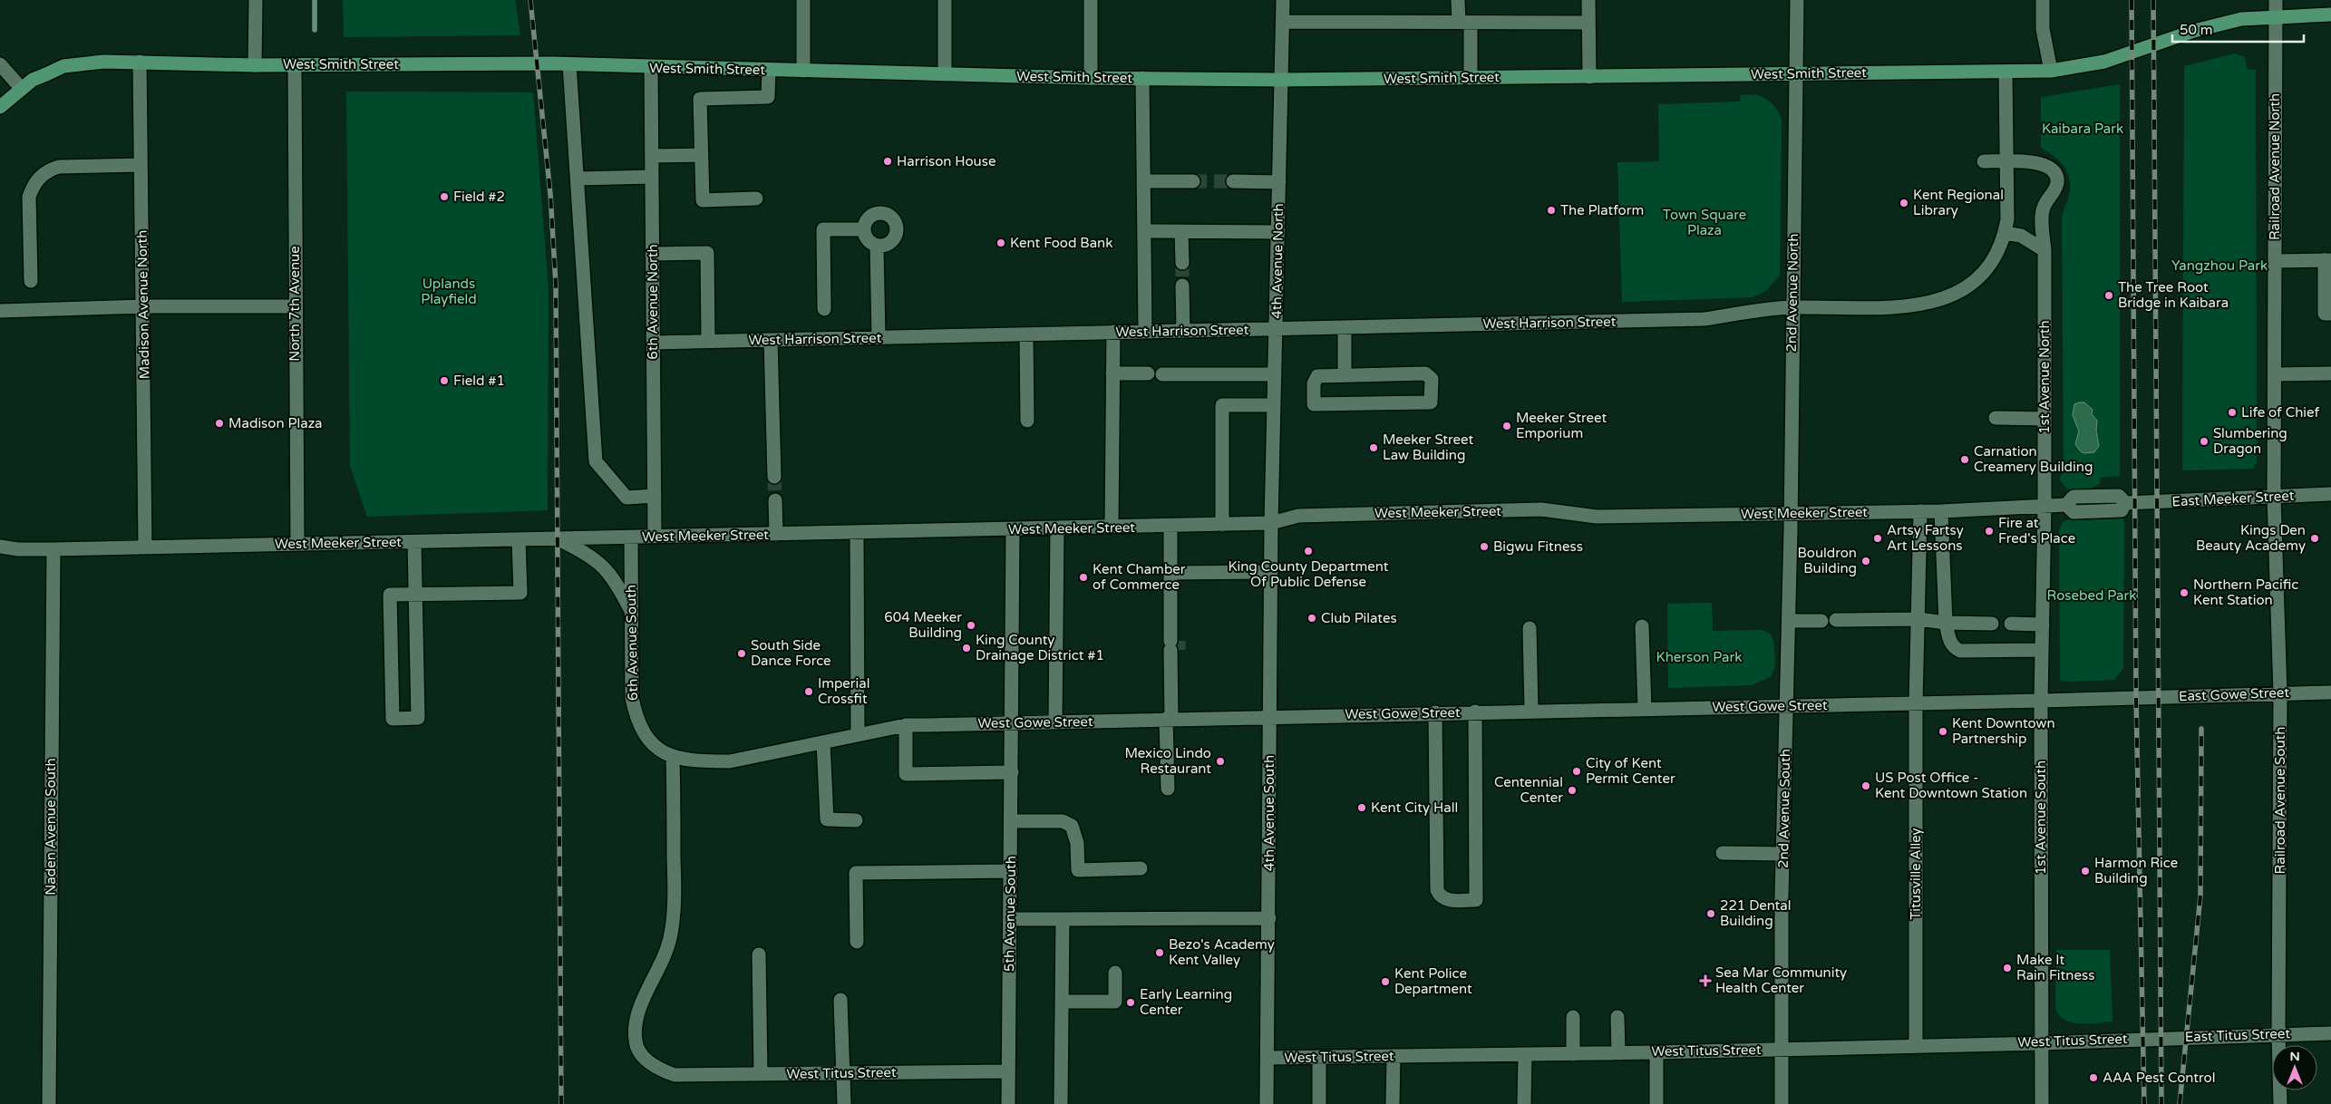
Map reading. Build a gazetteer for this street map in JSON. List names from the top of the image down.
{
  "streets": {
    "main road": ["West Smith Street"],
    "street": [
      "Railroad Avenue North",
      "4th Avenue North",
      "2nd Avenue North",
      "6th Avenue North",
      "North 7th Avenue",
      "Madison Avenue North",
      "West Harrison Street",
      "1st Avenue North",
      "East Meeker Street",
      "West Meeker Street",
      "6th Avenue South",
      "East Gowe Street",
      "West Gowe Street",
      "Railroad Avenue South",
      "2nd Avenue South",
      "4th Avenue South",
      "1st Avenue South",
      "Naden Avenue South",
      "Titusville Alley",
      "5th Avenue South",
      "East Titus Street",
      "West Titus Street"
    ]
  },
  "crossings": [
    ["West Smith Street", "Railroad Avenue North"],
    ["West Smith Street", "4th Avenue North"],
    ["West Smith Street", "2nd Avenue North"],
    ["West Smith Street", "6th Avenue North"],
    ["West Smith Street", "North 7th Avenue"],
    ["West Smith Street", "Madison Avenue North"],
    ["West Smith Street", "West Harrison Street"],
    ["Railroad Avenue North", "East Meeker Street"],
    ["Railroad Avenue North", "Railroad Avenue South"],
    ["4th Avenue North", "West Harrison Street"],
    ["4th Avenue North", "West Meeker Street"],
    ["4th Avenue North", "4th Avenue South"],
    ["2nd Avenue North", "West Harrison Street"],
    ["2nd Avenue North", "West Meeker Street"],
    ["2nd Avenue North", "2nd Avenue South"],
    ["6th Avenue North", "West Harrison Street"],
    ["6th Avenue North", "West Meeker Street"],
    ["North 7th Avenue", "West Meeker Street"],
    ["Madison Avenue North", "West Meeker Street"],
    ["West Harrison Street", "1st Avenue North"],
    ["1st Avenue North", "West Meeker Street"],
    ["1st Avenue North", "1st Avenue South"],
    ["East Meeker Street", "West Meeker Street"],
    ["East Meeker Street", "Railroad Avenue South"],
    ["West Meeker Street", "6th Avenue South"],
    ["West Meeker Street", "2nd Avenue South"],
    ["West Meeker Street", "4th Avenue South"],
    ["West Meeker Street", "1st Avenue South"],
    ["West Meeker Street", "Naden Avenue South"],
    ["West Meeker Street", "Titusville Alley"],
    ["West Meeker Street", "5th Avenue South"],
    ["6th Avenue South", "West Gowe Street"],
    ["6th Avenue South", "West Titus Street"],
    ["East Gowe Street", "West Gowe Street"],
    ["East Gowe Street", "Railroad Avenue South"],
    ["West Gowe Street", "2nd Avenue South"],
    ["West Gowe Street", "4th Avenue South"],
    ["West Gowe Street", "1st Avenue South"],
    ["West Gowe Street", "Titusville Alley"],
    ["West Gowe Street", "5th Avenue South"],
    ["West Gowe Street", "West Titus Street"],
    ["Railroad Avenue South", "East Titus Street"],
    ["2nd Avenue South", "West Titus Street"],
    ["4th Avenue South", "West Titus Street"],
    ["1st Avenue South", "West Titus Street"],
    ["Titusville Alley", "West Titus Street"],
    ["5th Avenue South", "West Titus Street"],
    ["East Titus Street", "West Titus Street"]
  ],
  "parks": [
    "Kaibara Park",
    "Town Square Plaza",
    "Yangzhou Park",
    "Uplands Playfield",
    "Rosebed Park",
    "Kherson Park"
  ],
  "places": {
    "other": [
      "Harrison House",
      "Field #2",
      "Kent Regional Library",
      "The Platform",
      "Kent Food Bank",
      "The Tree Root Bridge in Kaibara",
      "Field #1",
      "Life of Chief",
      "Madison Plaza",
      "Meeker Street Emporium",
      "Slumbering Dragon",
      "Meeker Street Law Building",
      "Carnation Creamery Building",
      "Fire at Fred's Place",
      "Artsy Fartsy Art Lessons",
      "Kings Den Beauty Academy",
      "Bigwu Fitness",
      "King County Department Of Public Defense",
      "Bouldron Building",
      "Kent Chamber of Commerce",
      "Northern Pacific Kent Station",
      "Club Pilates",
      "604 Meeker Building",
      "King County Drainage District #1",
      "South Side Dance Force",
      "Imperial Crossfit",
      "Kent Downtown Partnership",
      "Mexico Lindo Restaurant",
      "City of Kent Permit Center",
      "US Post Office - Kent Downtown Station",
      "Centennial Center",
      "Kent City Hall",
      "Harmon Rice Building",
      "221 Dental Building",
      "Bezo's Academy Kent Valley",
      "Make It Rain Fitness",
      "Kent Police Department",
      "Early Learning Center",
      "AAA Pest Control"
    ],
    "health": ["Sea Mar Community Health Center"]
  },
  "scale_bar": "50 m",
  "north": "top"
}
